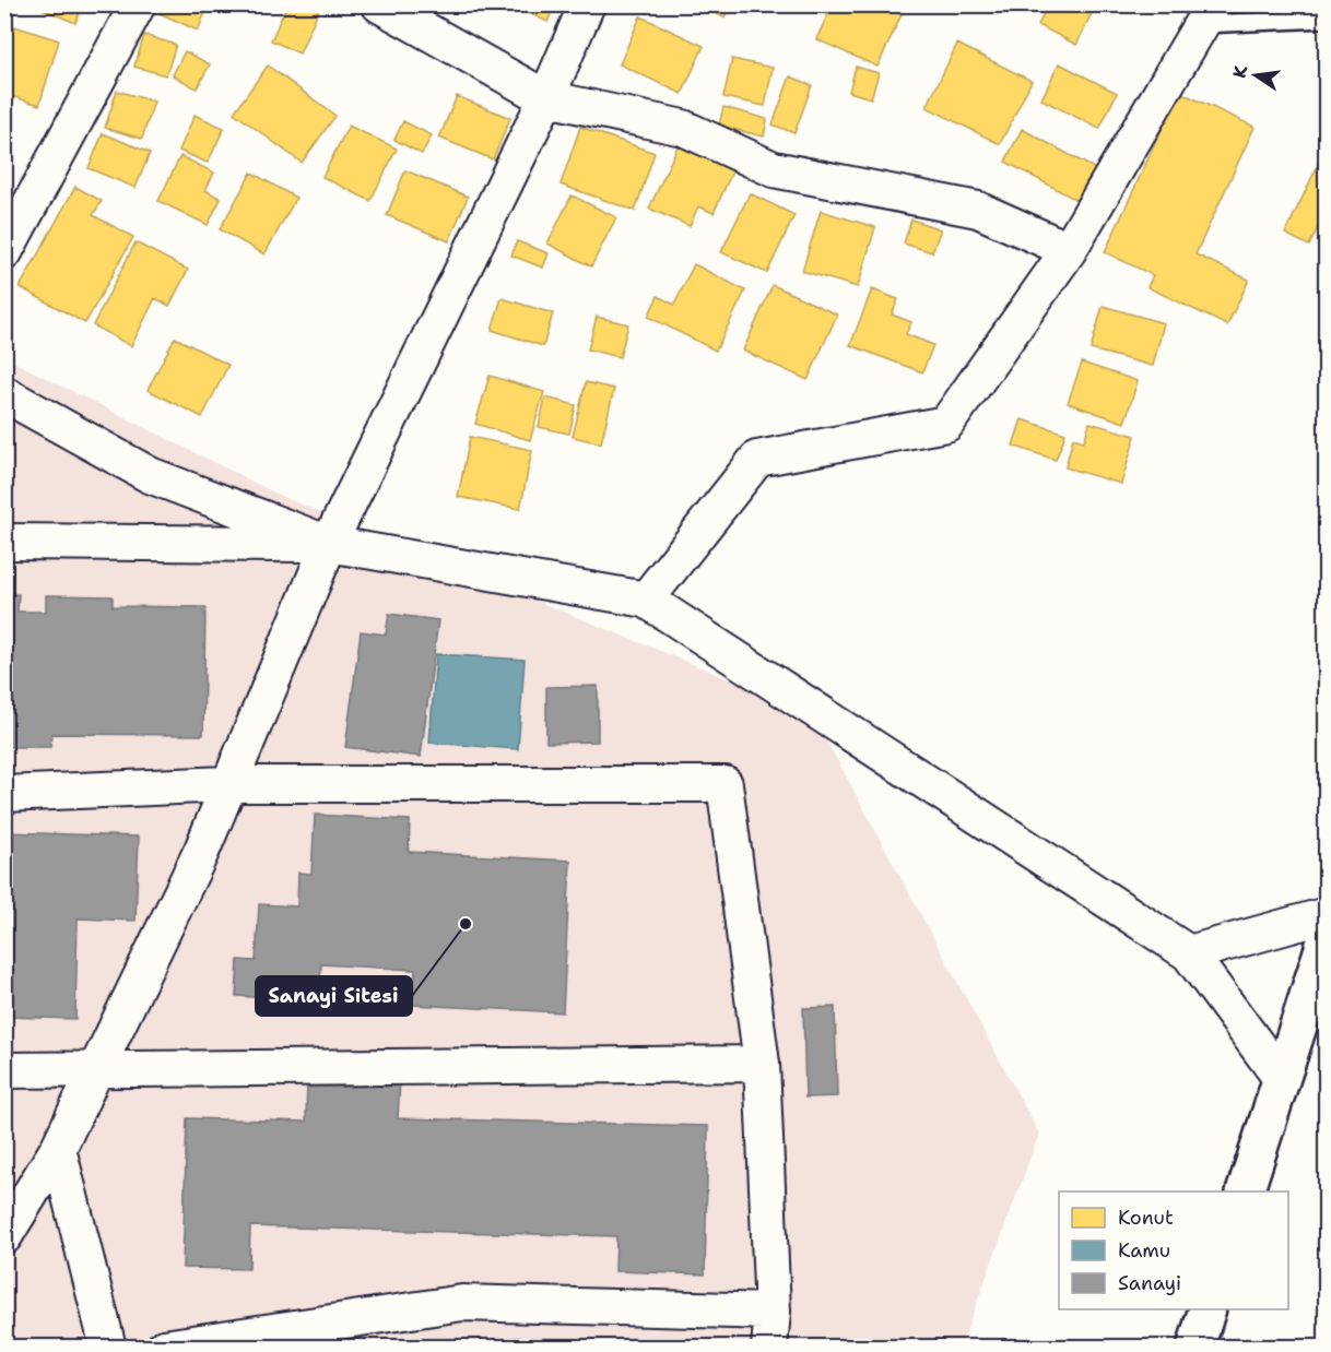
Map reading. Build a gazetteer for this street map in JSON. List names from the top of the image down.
{
  "places": ["Sanayi Sitesi"],
  "legend": ["Konut", "Kamu", "Sanayi"],
  "north": "left"
}
